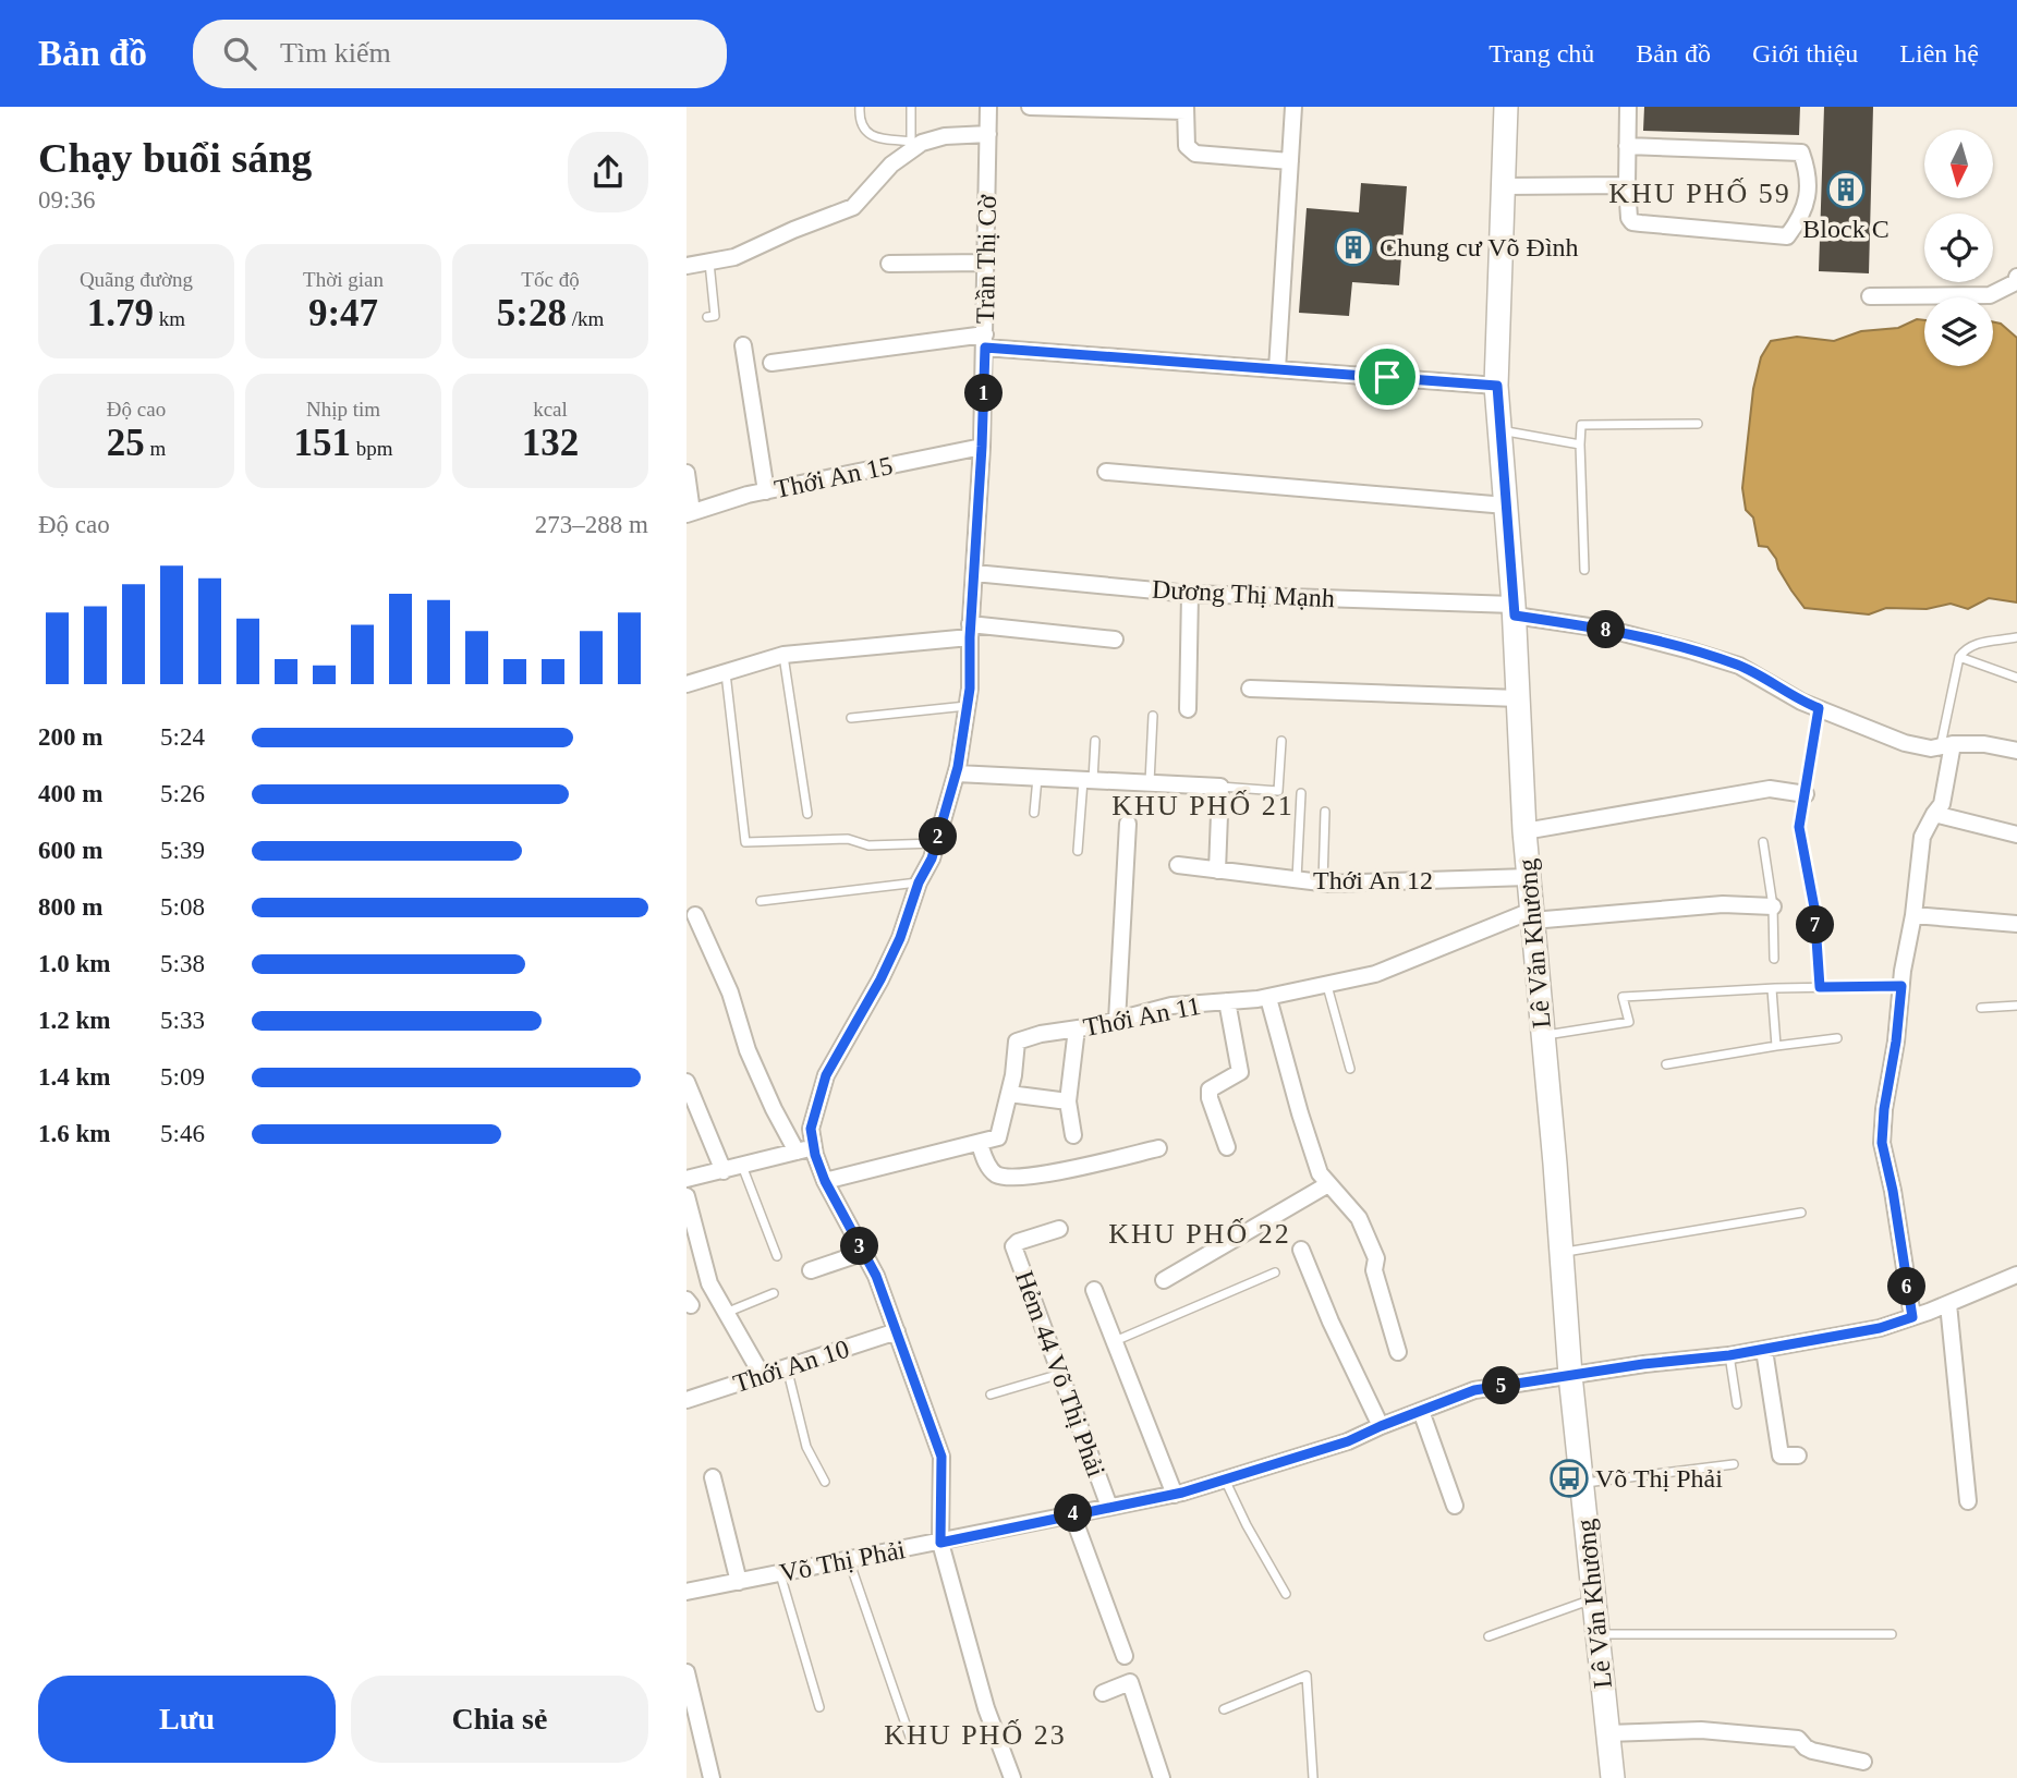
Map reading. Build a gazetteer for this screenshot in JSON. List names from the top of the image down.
{
  "streets": {
    "main road": ["Lê Văn Khương"],
    "street": [
      "Trần Thị Cờ",
      "Thới An 15",
      "Dương Thị Mạnh",
      "Thới An 12",
      "Thới An 11",
      "Thới An 10",
      "Hẻm 44 Võ Thị Phải",
      "Võ Thị Phải"
    ]
  },
  "crossings": [
    ["Trần Thị Cờ", "Thới An 15"],
    ["Trần Thị Cờ", "Dương Thị Mạnh"],
    ["Trần Thị Cờ", "Thới An 10"],
    ["Trần Thị Cờ", "Võ Thị Phải"],
    ["Dương Thị Mạnh", "Lê Văn Khương"],
    ["Thới An 12", "Lê Văn Khương"],
    ["Lê Văn Khương", "Thới An 11"],
    ["Lê Văn Khương", "Võ Thị Phải"],
    ["Hẻm 44 Võ Thị Phải", "Võ Thị Phải"]
  ],
  "districts": [
    "KHU PHỐ 59",
    "KHU PHỐ 21",
    "KHU PHỐ 22",
    "KHU PHỐ 23"
  ],
  "places": {
    "building": ["Block C", "Chung cư Võ Đình"],
    "bus stop": ["Võ Thị Phải"]
  },
  "north": "bottom",
  "page": {
    "header": "Bản đồ",
    "search": "Tìm kiếm",
    "nav": [
      "Trang chủ",
      "Bản đồ",
      "Giới thiệu",
      "Liên hệ"
    ],
    "heading": ["Chạy buổi sáng", "09:36"],
    "stats": [
      ["Quãng đường", "1.79 km"],
      ["Thời gian", "9:47"],
      ["Tốc độ", "5:28 /km"],
      ["Độ cao", "25 m"],
      ["Nhịp tim", "151 bpm"],
      ["kcal", "132"]
    ],
    "pins": [
      "1",
      "8",
      "2",
      "7",
      "3",
      "6",
      "5",
      "4"
    ],
    "chart": ["Độ cao", "273–288 m"],
    "list": [
      {
        "name": "200 m",
        "note": "5:24"
      },
      {
        "name": "400 m",
        "note": "5:26"
      },
      {
        "name": "600 m",
        "note": "5:39"
      },
      {
        "name": "800 m",
        "note": "5:08"
      },
      {
        "name": "1.0 km",
        "note": "5:38"
      },
      {
        "name": "1.2 km",
        "note": "5:33"
      },
      {
        "name": "1.4 km",
        "note": "5:09"
      },
      {
        "name": "1.6 km",
        "note": "5:46"
      }
    ],
    "buttons": ["Lưu", "Chia sẻ"]
  }
}
